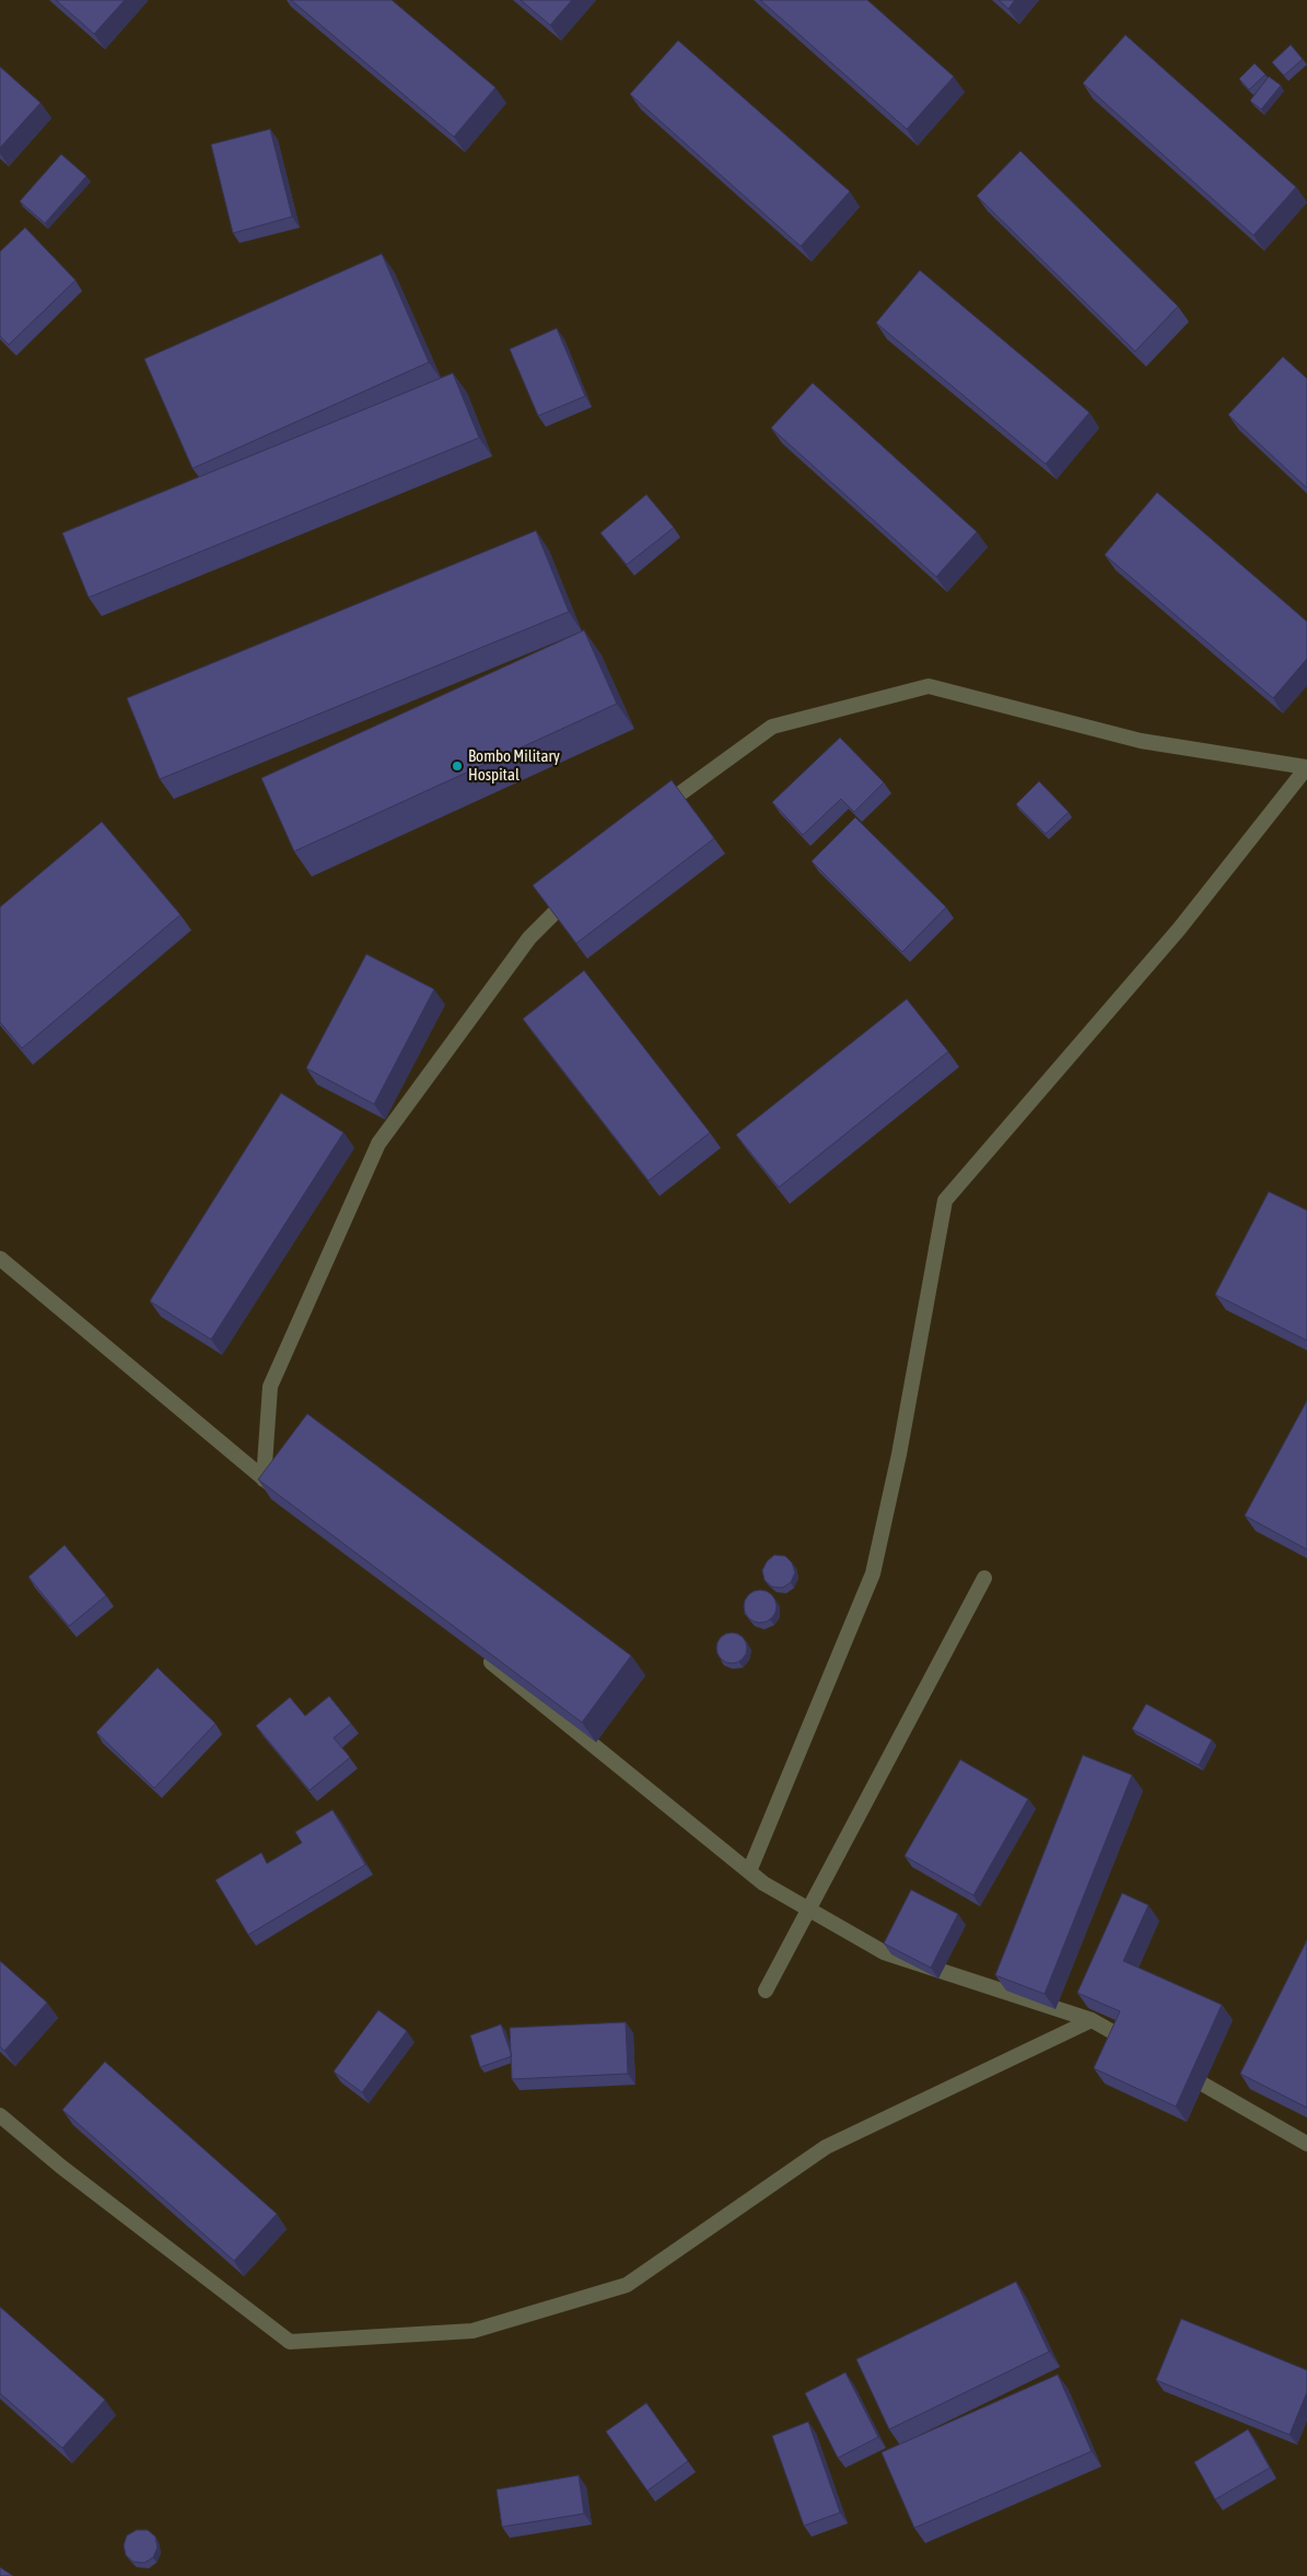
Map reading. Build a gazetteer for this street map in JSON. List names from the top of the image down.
{
  "places": ["Bombo Military Hospital"]
}
